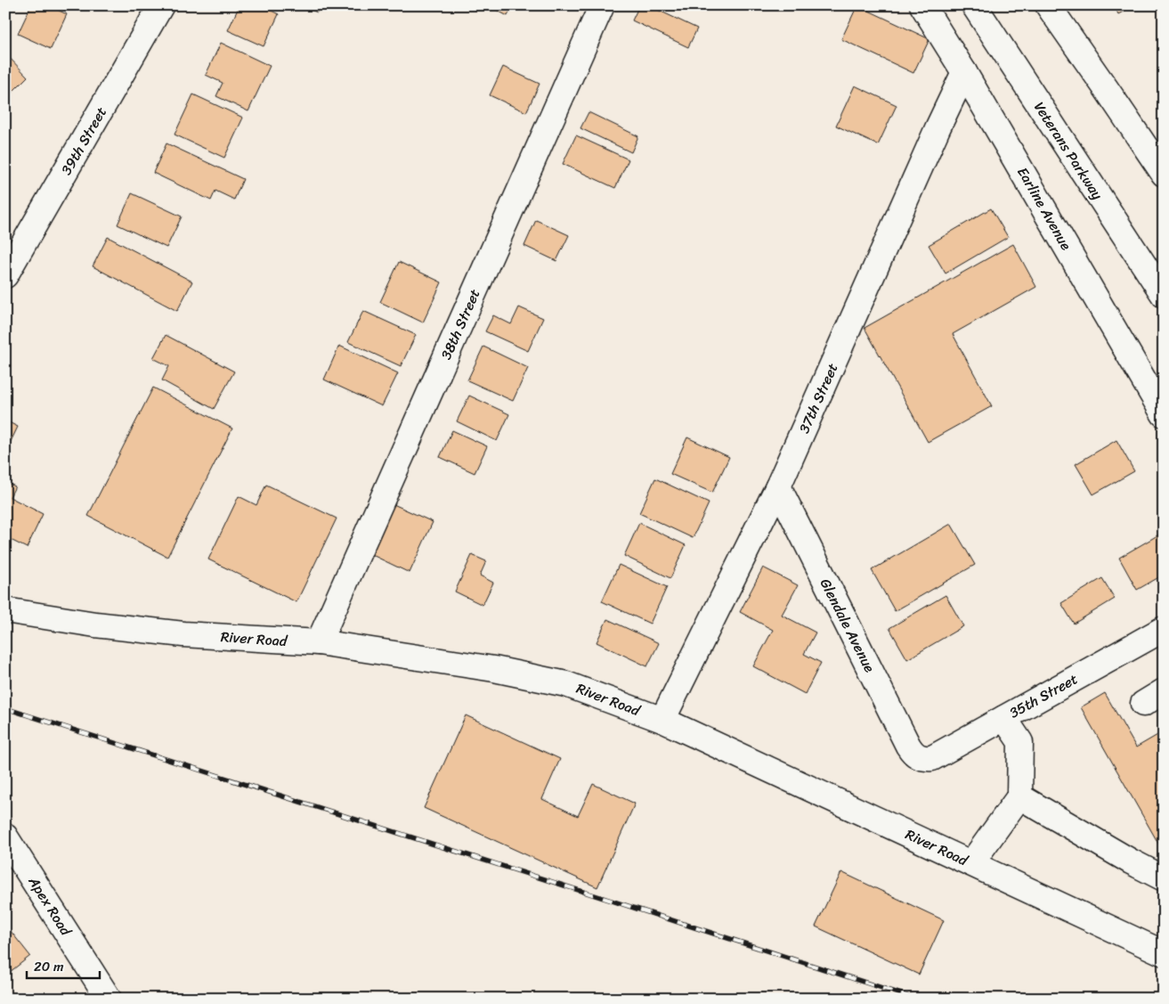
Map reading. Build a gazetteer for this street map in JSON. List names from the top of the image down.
{
  "streets": {
    "street": [
      "39th Street",
      "Veterans Parkway",
      "Earline Avenue",
      "38th Street",
      "37th Street",
      "Glendale Avenue",
      "River Road",
      "35th Street",
      "Apex Road"
    ]
  },
  "crossings": [
    ["Earline Avenue", "37th Street"],
    ["38th Street", "River Road"],
    ["37th Street", "Glendale Avenue"],
    ["37th Street", "River Road"],
    ["Glendale Avenue", "35th Street"]
  ],
  "scale_bar": "20 m"
}
